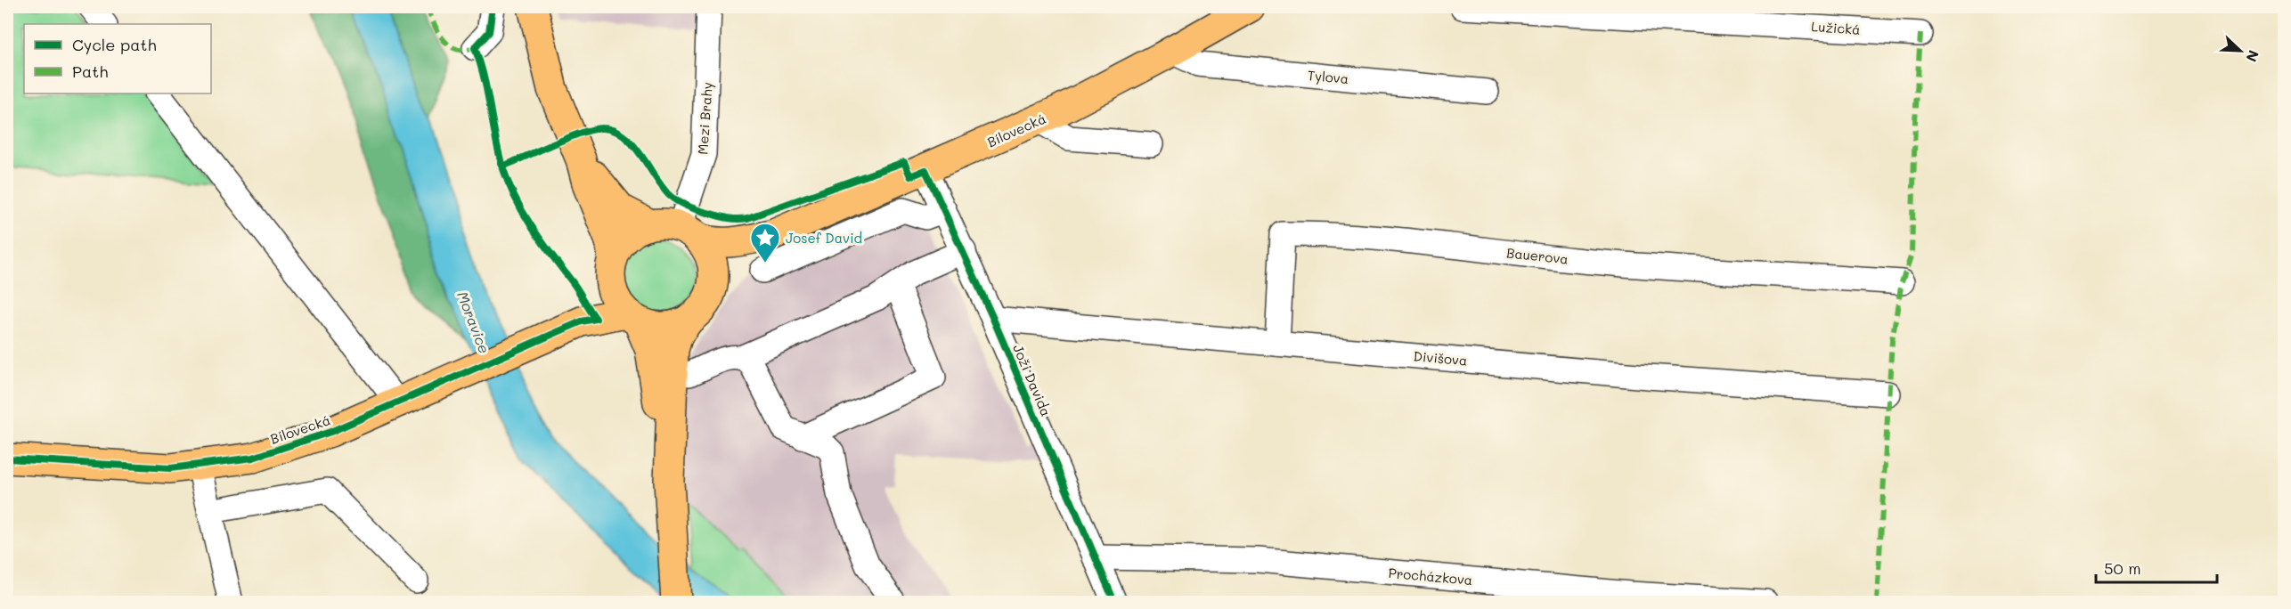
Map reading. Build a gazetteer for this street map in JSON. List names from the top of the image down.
{
  "streets": {
    "main road": ["Bílovecká"],
    "street": [
      "Lužická",
      "Tylova",
      "Mezi Brahy",
      "Bauerova",
      "Divišova",
      "Joži Davida",
      "Procházkova"
    ]
  },
  "crossings": [
    ["Tylova", "Bílovecká"],
    ["Mezi Brahy", "Bílovecká"],
    ["Bílovecká", "Joži Davida"],
    ["Bauerova", "Divišova"],
    ["Divišova", "Joži Davida"],
    ["Joži Davida", "Procházkova"]
  ],
  "water": ["Moravice"],
  "places": {
    "place": ["Josef David"]
  },
  "legend": ["Cycle path", "Path"],
  "scale_bar": "50 m",
  "north": "bottom right"
}
